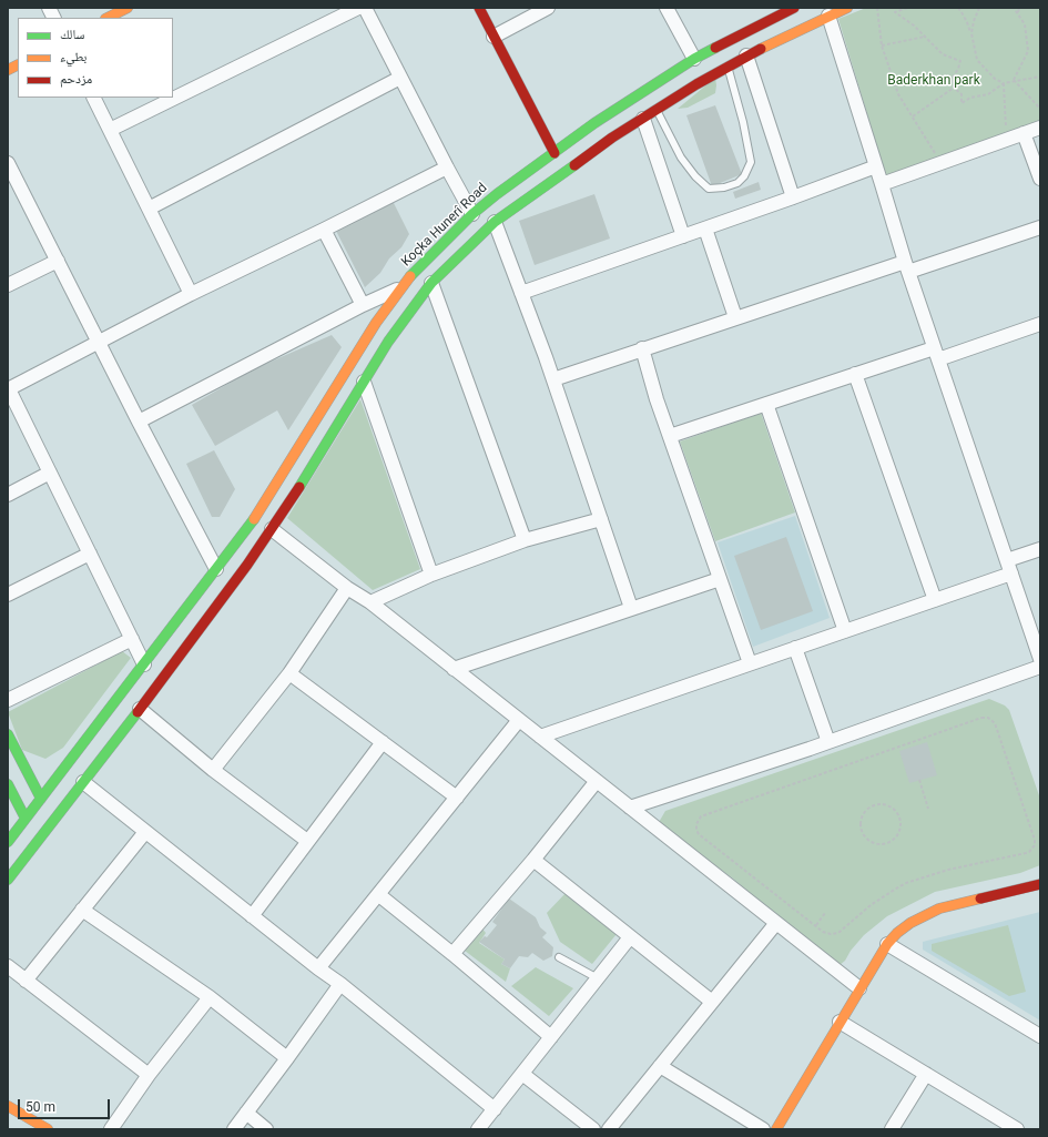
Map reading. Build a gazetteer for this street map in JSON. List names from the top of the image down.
{
  "streets": {
    "main road": ["Koçka Hunerî Road"]
  },
  "parks": ["Baderkhan park"],
  "legend": ["سالك", "بطيء", "مزدحم"],
  "scale_bar": "50 m"
}
